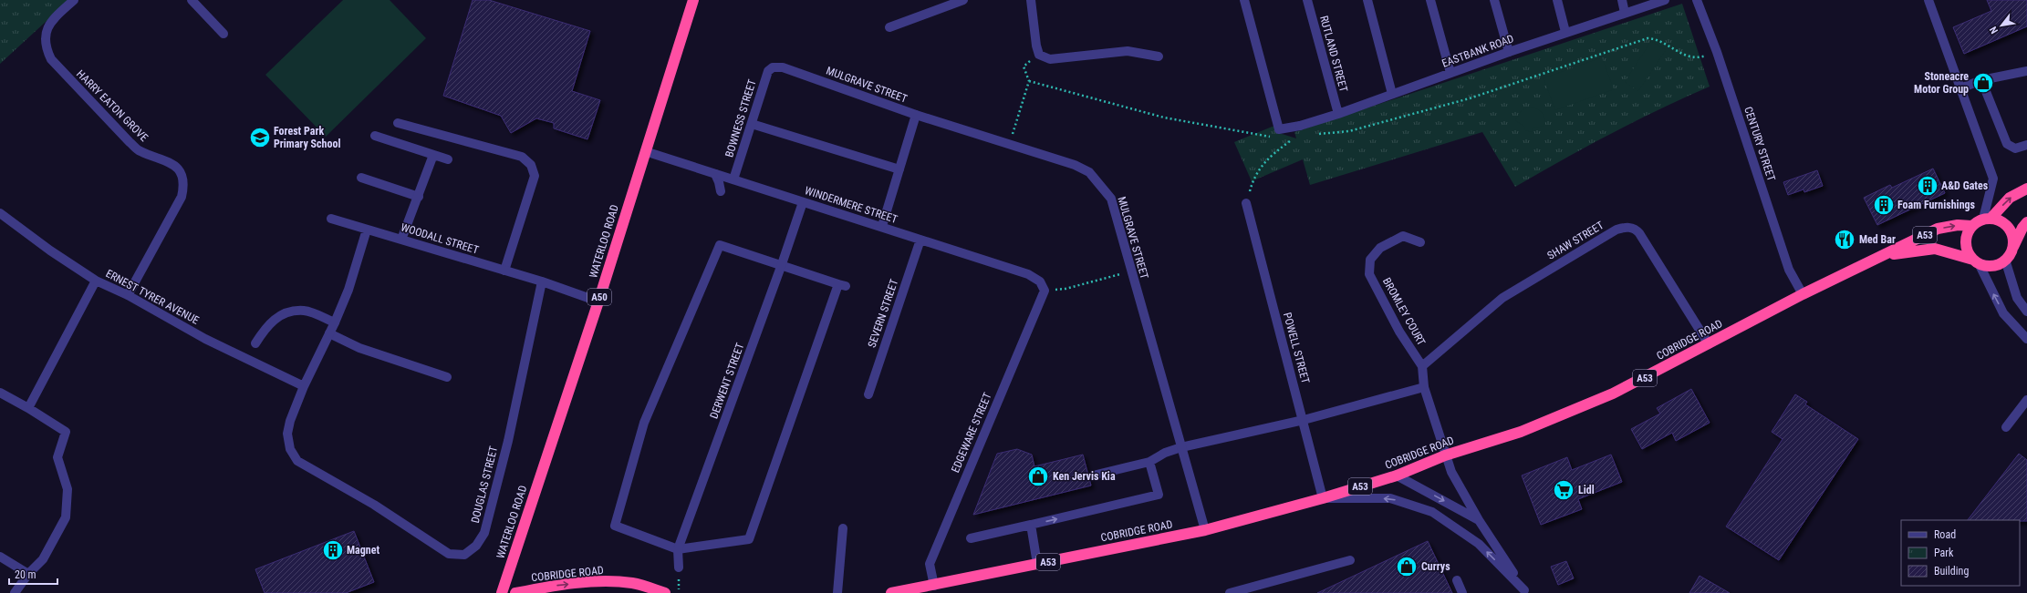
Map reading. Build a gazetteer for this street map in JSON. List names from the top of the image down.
{
  "streets": {
    "highway": [
      "A53",
      "WATERLOO ROAD",
      "A50",
      "COBRIDGE ROAD"
    ],
    "street": [
      "EASTBANK ROAD",
      "RUTLAND STREET",
      "MULGRAVE STREET",
      "HARRY EATON GROVE",
      "BOWNESS STREET",
      "CENTURY STREET",
      "WINDERMERE STREET",
      "WOODALL STREET",
      "SHAW STREET",
      "ERNEST TYRER AVENUE",
      "BROMLEY COURT",
      "SEVERN STREET",
      "POWELL STREET",
      "DERWENT STREET",
      "EDGEWARE STREET",
      "DOUGLAS STREET"
    ]
  },
  "crossings": [
    ["EASTBANK ROAD", "RUTLAND STREET"],
    ["MULGRAVE STREET", "BOWNESS STREET"],
    ["MULGRAVE STREET", "COBRIDGE ROAD"],
    ["HARRY EATON GROVE", "ERNEST TYRER AVENUE"],
    ["BOWNESS STREET", "WINDERMERE STREET"],
    ["CENTURY STREET", "COBRIDGE ROAD"],
    ["WINDERMERE STREET", "WATERLOO ROAD"],
    ["WINDERMERE STREET", "SEVERN STREET"],
    ["WINDERMERE STREET", "DERWENT STREET"],
    ["WINDERMERE STREET", "EDGEWARE STREET"],
    ["WOODALL STREET", "DOUGLAS STREET"],
    ["SHAW STREET", "BROMLEY COURT"],
    ["SHAW STREET", "COBRIDGE ROAD"],
    ["ERNEST TYRER AVENUE", "DOUGLAS STREET"],
    ["COBRIDGE ROAD", "POWELL STREET"],
    ["COBRIDGE ROAD", "EDGEWARE STREET"]
  ],
  "places": {
    "shop": ["Stoneacre Motor Group", "Ken Jervis Kia", "Currys"],
    "school or university": ["Forest Park Primary School"],
    "building": ["A&D Gates", "Foam Furnishings", "Magnet"],
    "restaurant": ["Med Bar"],
    "supermarket": ["Lidl"]
  },
  "legend": ["Road", "Park", "Building"],
  "scale_bar": "20 m",
  "north": "bottom left"
}
